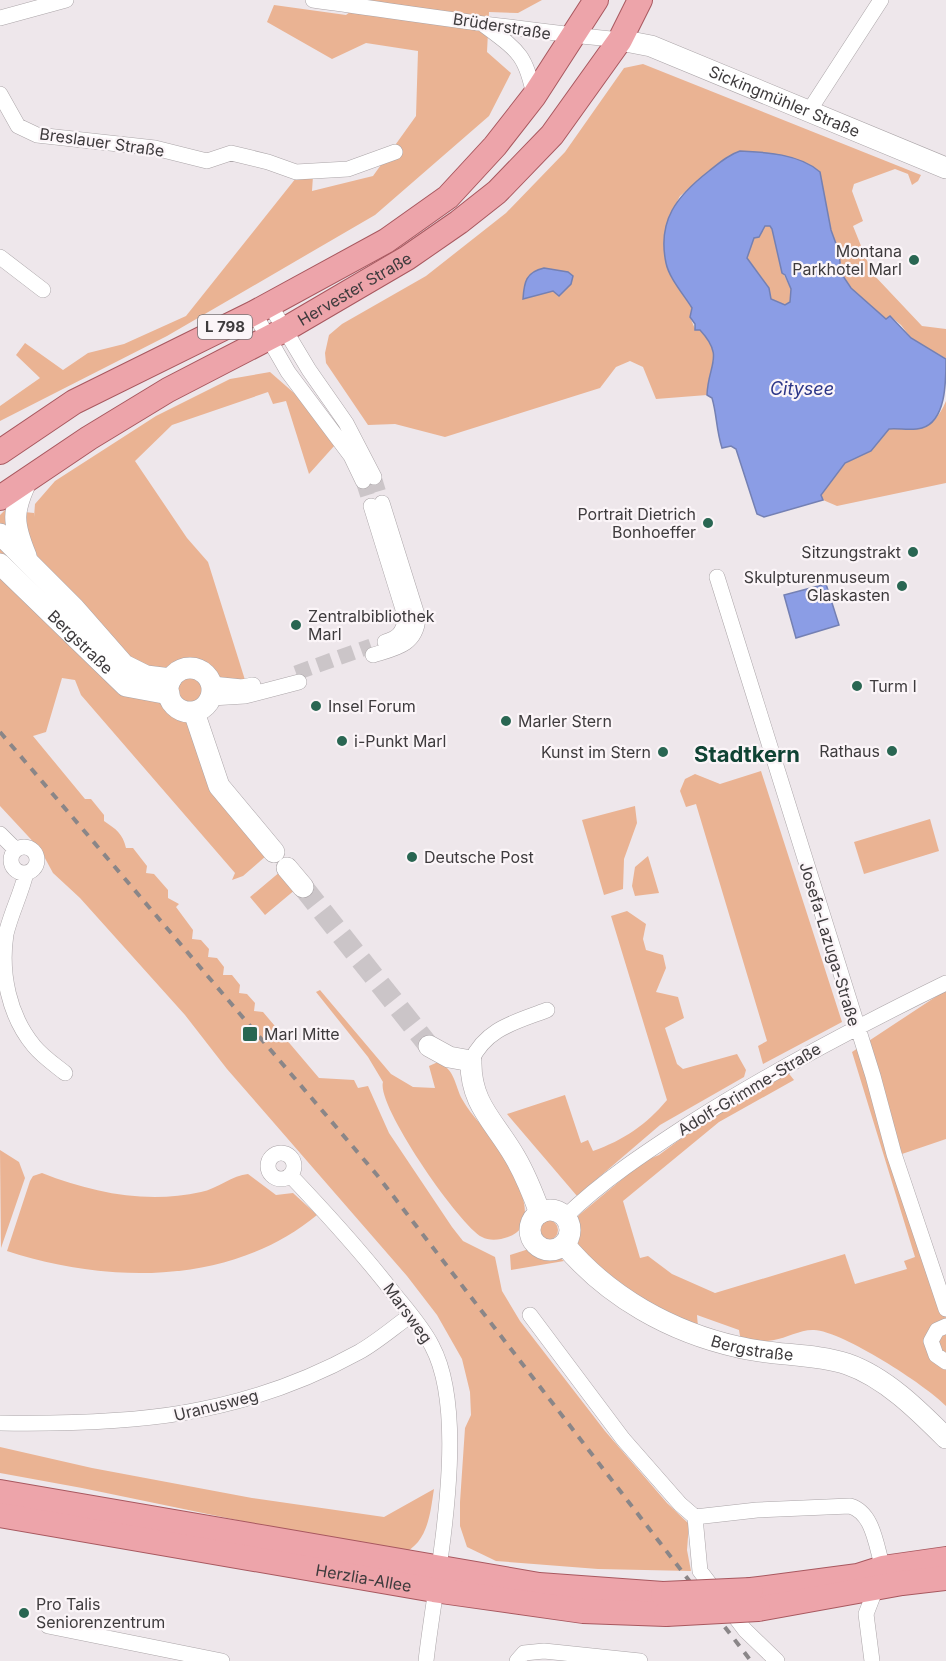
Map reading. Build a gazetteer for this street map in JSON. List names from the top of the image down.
{
  "streets": {
    "main road": ["Hervester Straße", "L 798", "Herzlia-Allee"],
    "street": [
      "Brüderstraße",
      "Sickingmühler Straße",
      "Breslauer Straße",
      "Bergstraße",
      "Josefa-Lazuga-Straße",
      "Adolf-Grimme-Straße",
      "Marsweg",
      "Uranusweg"
    ]
  },
  "crossings": [
    ["Brüderstraße", "Sickingmühler Straße"],
    ["Brüderstraße", "Hervester Straße"],
    ["Sickingmühler Straße", "Hervester Straße"],
    ["Hervester Straße", "Bergstraße"],
    ["Bergstraße", "Adolf-Grimme-Straße"],
    ["Josefa-Lazuga-Straße", "Adolf-Grimme-Straße"],
    ["Marsweg", "Uranusweg"],
    ["Marsweg", "Herzlia-Allee"]
  ],
  "districts": ["Stadtkern"],
  "water": ["Citysee"],
  "places": {
    "other": [
      "Montana Parkhotel Marl",
      "Portrait Dietrich Bonhoeffer",
      "Sitzungstrakt",
      "Skulpturenmuseum Glaskasten",
      "Zentralbibliothek Marl",
      "Turm I",
      "Insel Forum",
      "Marler Stern",
      "i-Punkt Marl",
      "Rathaus",
      "Kunst im Stern",
      "Deutsche Post",
      "Pro Talis Seniorenzentrum"
    ],
    "transit": ["Marl Mitte"]
  }
}
